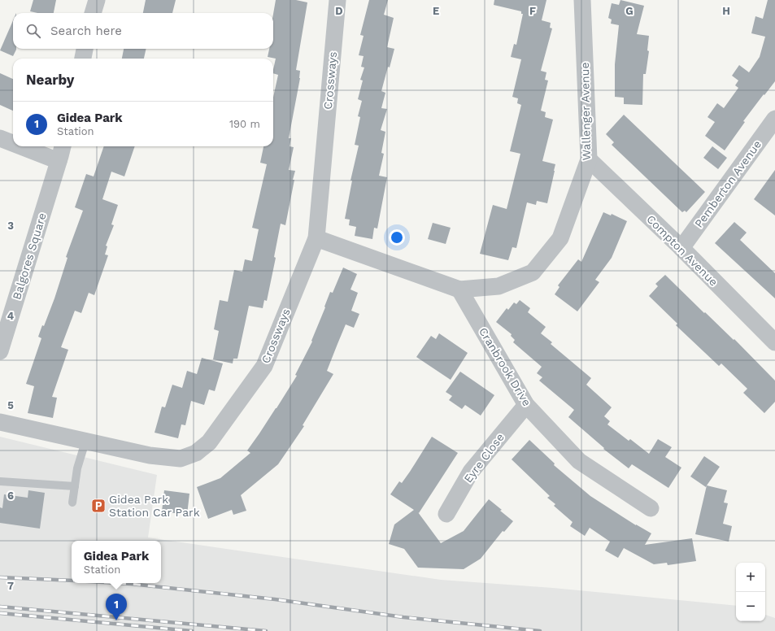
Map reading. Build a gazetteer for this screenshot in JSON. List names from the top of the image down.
{
  "streets": {
    "street": [
      "Crossways",
      "Wallenger Avenue",
      "Pemberton Avenue",
      "Compton Avenue",
      "Balgores Square",
      "Cranbrook Drive",
      "Eyre Close"
    ]
  },
  "crossings": [
    ["Crossways", "Wallenger Avenue"],
    ["Wallenger Avenue", "Compton Avenue"],
    ["Wallenger Avenue", "Cranbrook Drive"],
    ["Pemberton Avenue", "Compton Avenue"],
    ["Cranbrook Drive", "Eyre Close"]
  ],
  "places": {
    "parking": ["Gidea Park Station Car Park"]
  },
  "page": {
    "search": "Search here",
    "heading": "Nearby",
    "list": [
      {
        "mark": "1",
        "name": "Gidea Park",
        "note": "Station",
        "value": "190 m"
      }
    ],
    "popup": ["Gidea Park", "Station"],
    "map_buttons": ["+", "−"],
    "pins": "1"
  },
  "grid": {
    "columns": [
      "D",
      "E",
      "F",
      "G",
      "H"
    ],
    "rows": [
      "3",
      "4",
      "5",
      "6",
      "7"
    ]
  }
}
